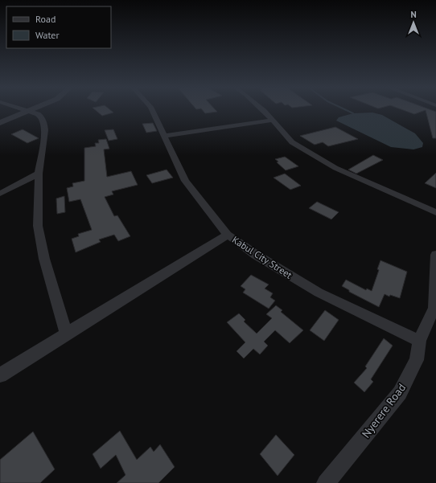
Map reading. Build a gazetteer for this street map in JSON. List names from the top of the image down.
{
  "streets": {
    "street": ["Kabul City Street", "Nyerere Road"]
  },
  "crossings": [
    ["Kabul City Street", "Nyerere Road"]
  ],
  "legend": ["Road", "Water"],
  "north": "top"
}
